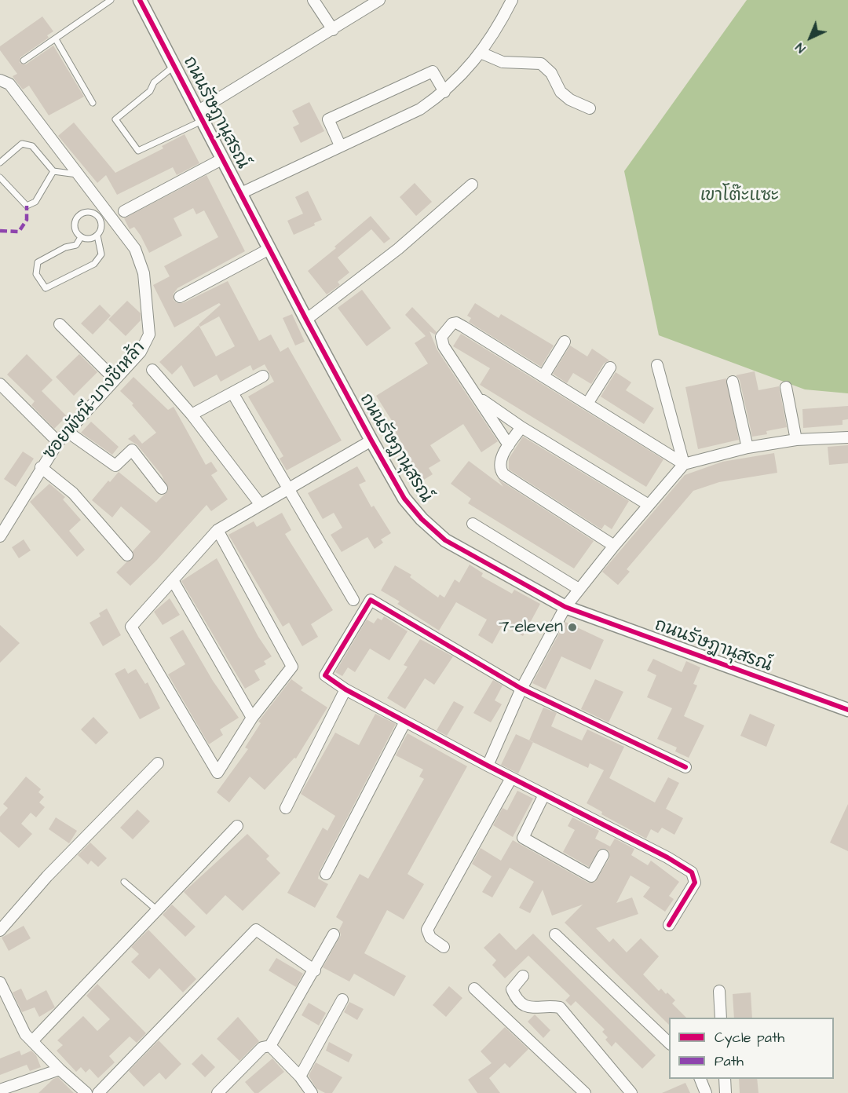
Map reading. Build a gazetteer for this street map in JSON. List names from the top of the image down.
{
  "streets": {
    "street": ["ถนนรัษฎานุสรณ์", "ซอยพัชนี-บางชีเหล้า"]
  },
  "parks": ["เขาโต๊ะแซะ"],
  "places": ["7-eleven"],
  "legend": ["Cycle path", "Path"],
  "north": "bottom left"
}
